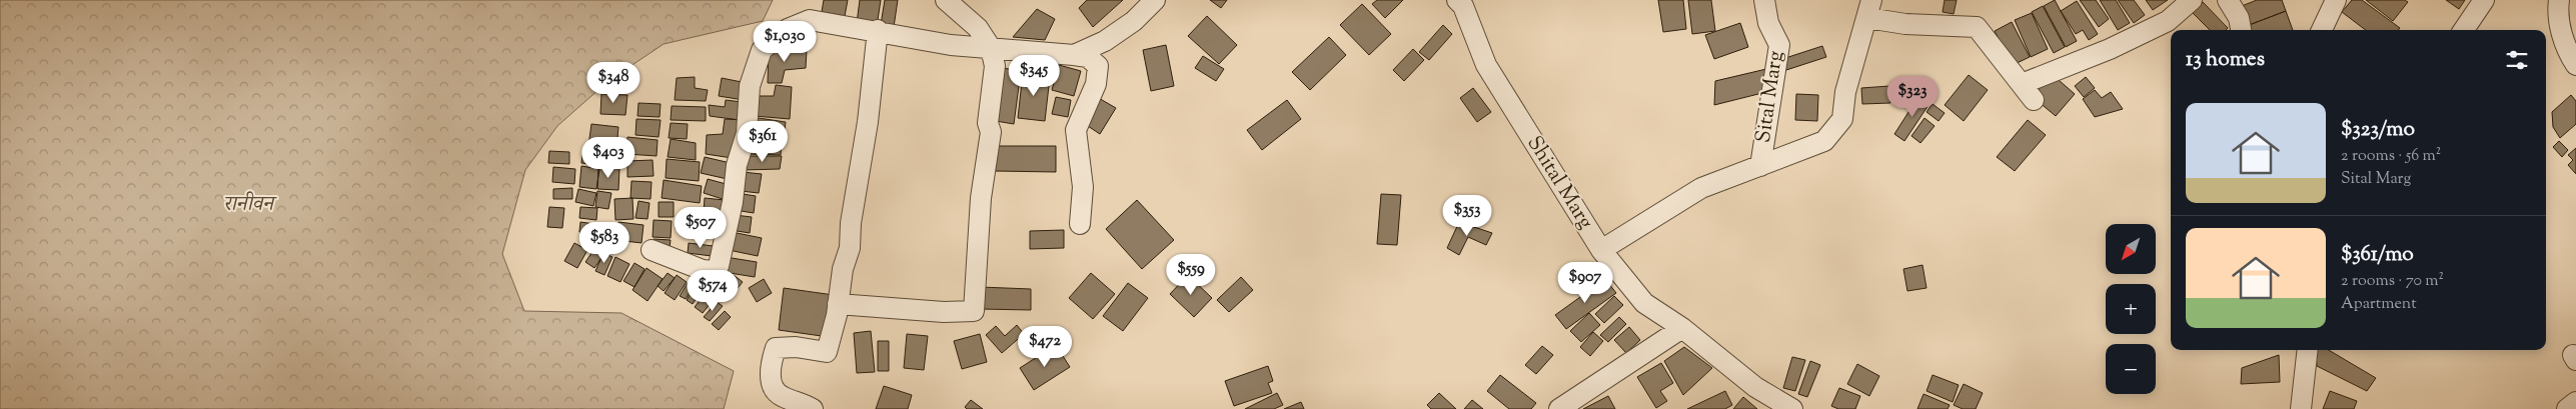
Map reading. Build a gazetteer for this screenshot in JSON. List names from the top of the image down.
{
  "streets": {
    "street": ["Sital Marg", "Shital Marg"]
  },
  "parks": ["रानीवन"],
  "north": "bottom left",
  "page": {
    "price": [
      "$1,030",
      "$345",
      "$348",
      "$323",
      "$361",
      "$403",
      "$353",
      "$507",
      "$583",
      "$559",
      "$907",
      "$574",
      "$472"
    ],
    "heading": "13 homes",
    "list": [
      {
        "name": "$323/mo",
        "note": "2 rooms · 56 m² · Sital Marg"
      },
      {
        "name": "$361/mo",
        "note": "2 rooms · 70 m² · Apartment"
      }
    ],
    "map_buttons": ["+", "−"]
  }
}
